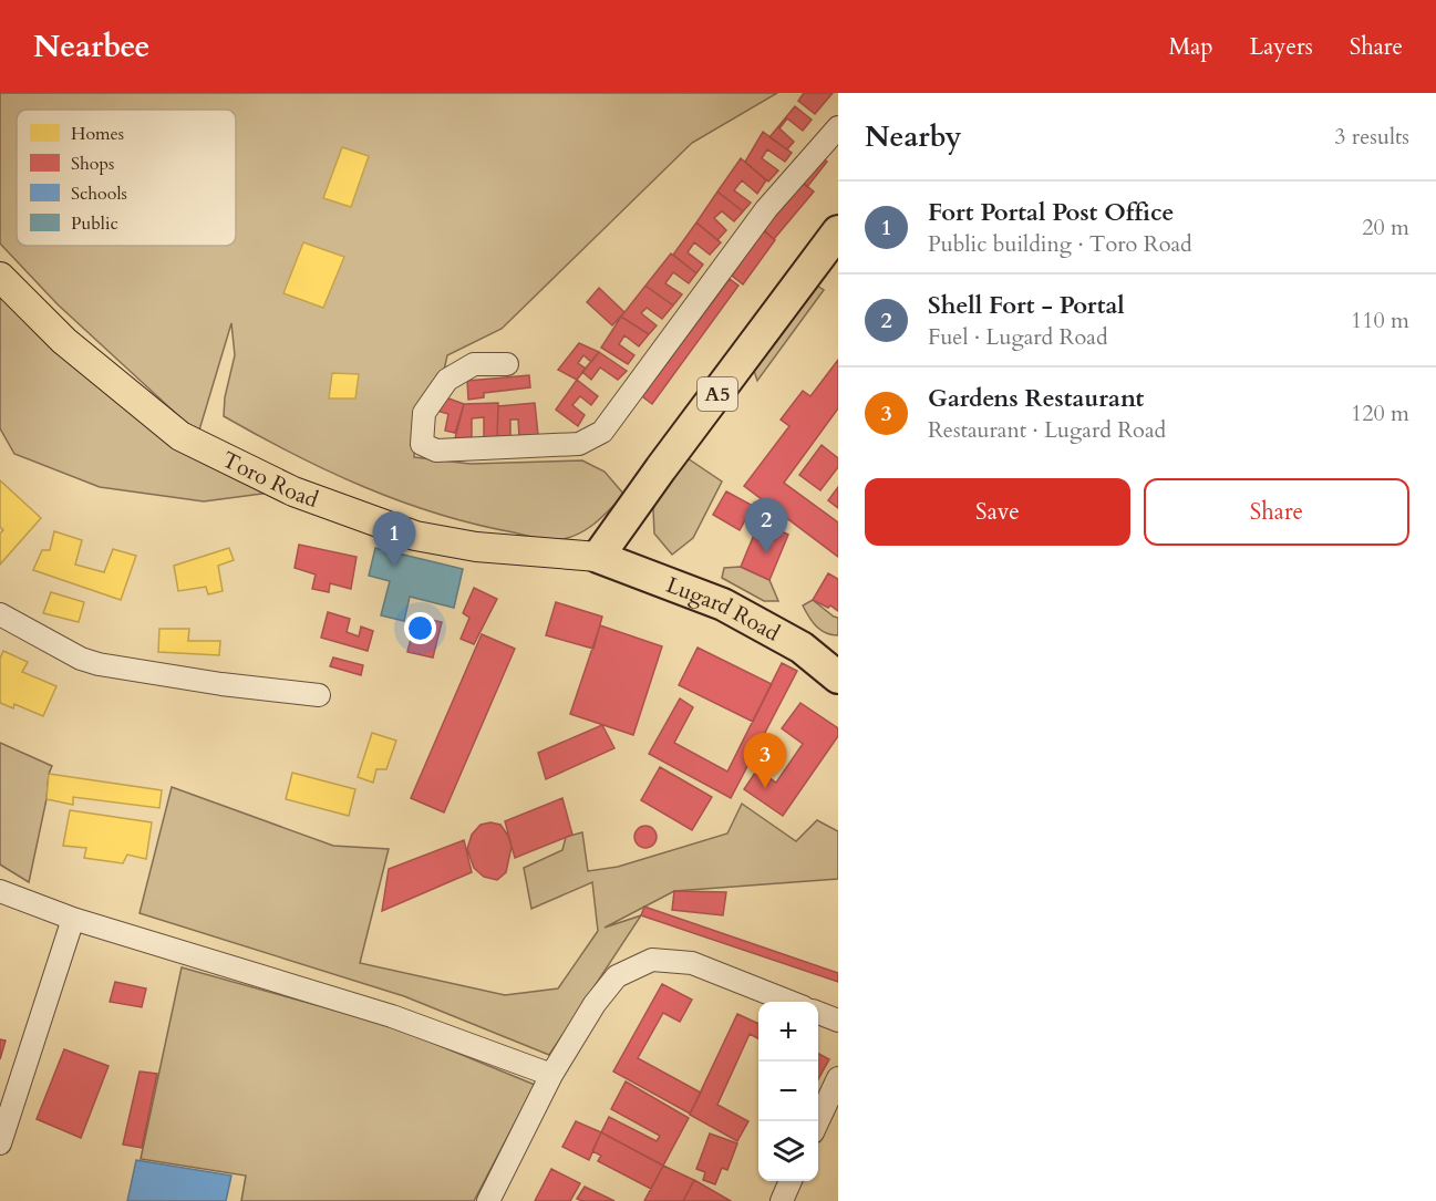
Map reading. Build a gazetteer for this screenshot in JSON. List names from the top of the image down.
{
  "streets": {
    "highway": ["A5", "Lugard Road"],
    "main road": ["Toro Road"]
  },
  "crossings": [
    ["A5", "Toro Road"],
    ["A5", "Lugard Road"],
    ["Toro Road", "Lugard Road"]
  ],
  "legend": [
    "Homes",
    "Shops",
    "Schools",
    "Public"
  ],
  "page": {
    "header": "Nearbee",
    "nav": ["Map", "Layers", "Share"],
    "heading": ["Nearby", "3 results"],
    "list": [
      {
        "mark": "1",
        "name": "Fort Portal Post Office",
        "note": "Public building · Toro Road",
        "value": "20 m"
      },
      {
        "mark": "2",
        "name": "Shell Fort - Portal",
        "note": "Fuel · Lugard Road",
        "value": "110 m"
      },
      {
        "mark": "3",
        "name": "Gardens Restaurant",
        "note": "Restaurant · Lugard Road",
        "value": "120 m"
      }
    ],
    "buttons": ["Save", "Share"],
    "pins": ["2", "1", "3"],
    "map_buttons": ["+", "−"]
  }
}
